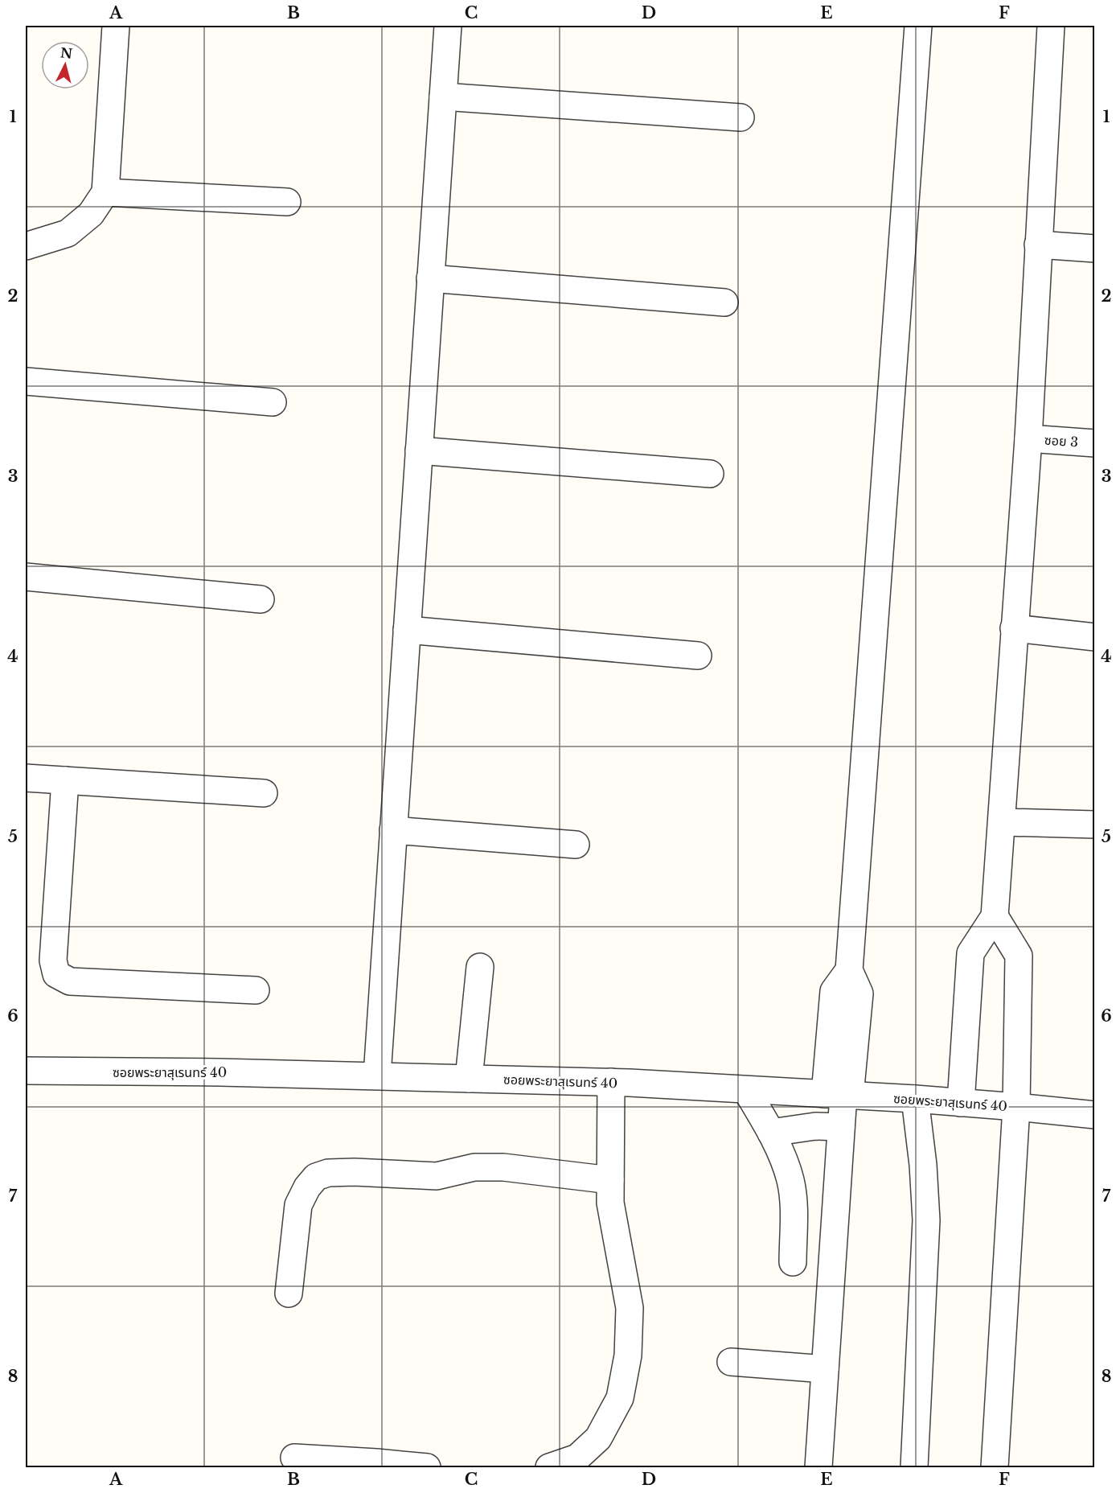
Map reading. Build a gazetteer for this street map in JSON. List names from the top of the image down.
{
  "streets": {
    "street": ["ซอย 3", "ซอยพระยาสุเรนทร์ 40"]
  },
  "north": "top",
  "grid": {
    "columns": [
      "A",
      "B",
      "C",
      "D",
      "E",
      "F"
    ],
    "rows": [
      "1",
      "2",
      "3",
      "4",
      "5",
      "6",
      "7",
      "8"
    ]
  }
}
